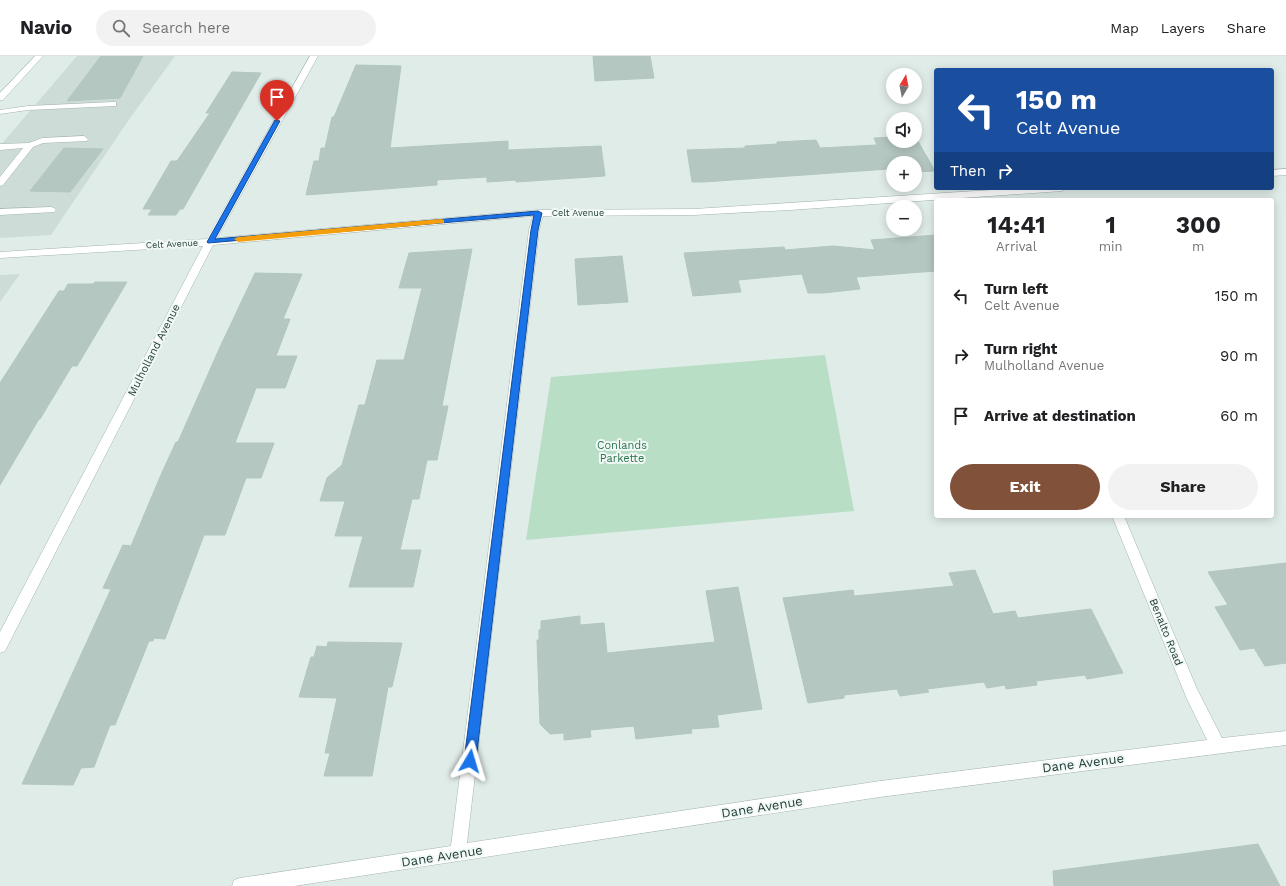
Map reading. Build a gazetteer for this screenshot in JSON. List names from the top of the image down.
{
  "streets": {
    "street": [
      "Celt Avenue",
      "Mulholland Avenue",
      "Benalto Road",
      "Dane Avenue"
    ]
  },
  "crossings": [
    ["Celt Avenue", "Mulholland Avenue"],
    ["Benalto Road", "Dane Avenue"]
  ],
  "parks": ["Conlands Parkette"],
  "north": "top",
  "page": {
    "header": "Navio",
    "search": "Search here",
    "nav": ["Map", "Layers", "Share"],
    "map_buttons": ["+", "−"],
    "turn": ["150 m", "Celt Avenue"],
    "then": "Then",
    "eta": [
      "14:41",
      "Arrival",
      "1",
      "min",
      "300",
      "m"
    ],
    "list": [
      {
        "name": "Turn left",
        "note": "Celt Avenue",
        "value": "150 m"
      },
      {
        "name": "Turn right",
        "note": "Mulholland Avenue",
        "value": "90 m"
      },
      {
        "name": "Arrive at destination",
        "value": "60 m"
      }
    ],
    "buttons": ["Exit", "Share"]
  }
}
